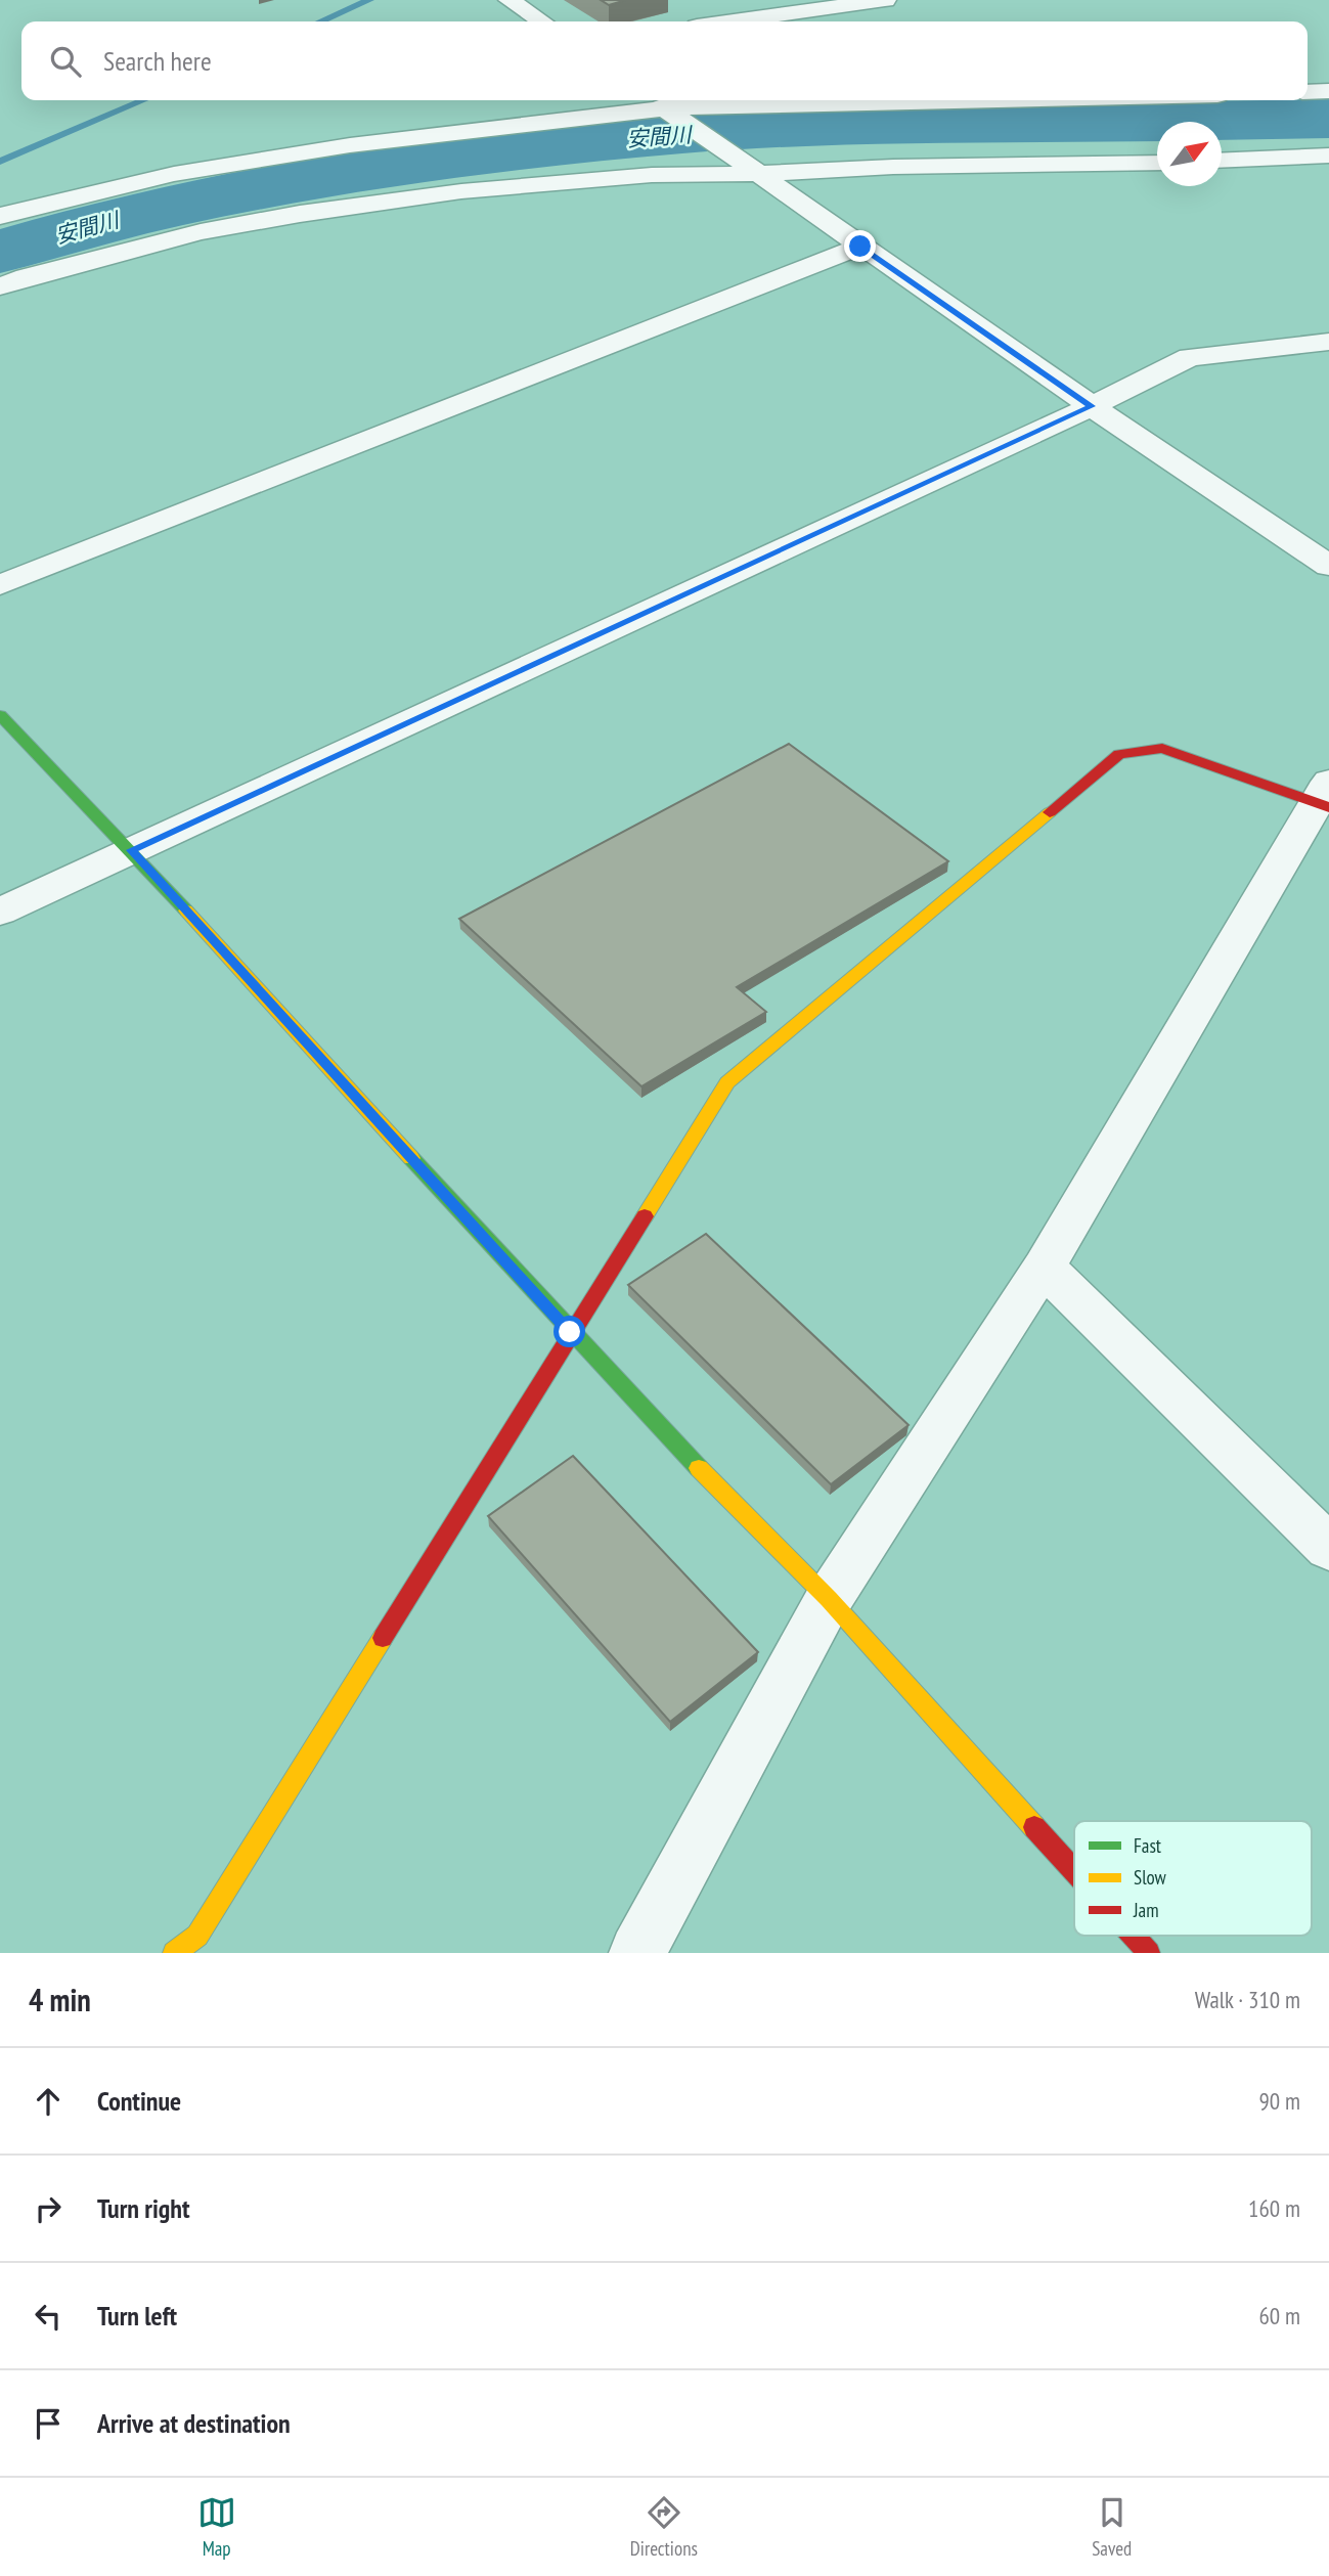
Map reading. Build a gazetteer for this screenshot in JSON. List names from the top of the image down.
{
  "water": ["安間川"],
  "legend": ["Fast", "Slow", "Jam"],
  "north": "top right",
  "page": {
    "search": "Search here",
    "heading": ["4 min", "Walk · 310 m"],
    "list": [
      ["Continue", "90 m"],
      ["Turn right", "160 m"],
      ["Turn left", "60 m"],
      "Arrive at destination"
    ],
    "nav": ["Map", "Directions", "Saved"]
  }
}
